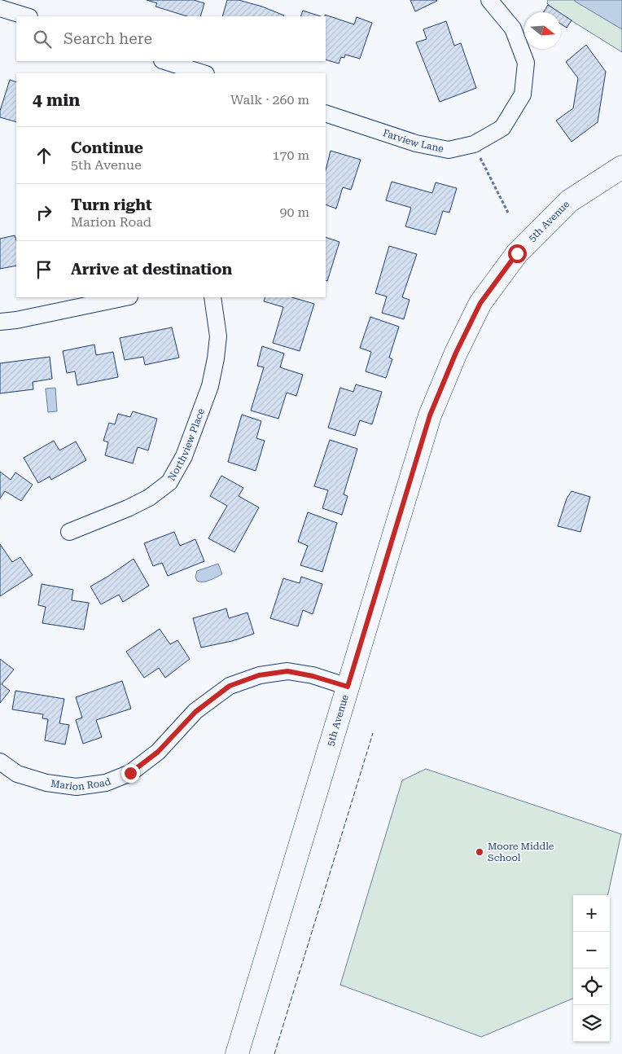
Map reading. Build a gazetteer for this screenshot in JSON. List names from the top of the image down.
{
  "streets": {
    "main road": ["5th Avenue"],
    "street": ["Farview Lane", "Northview Place", "Marion Road"]
  },
  "crossings": [
    ["5th Avenue", "Marion Road"]
  ],
  "places": ["Moore Middle School"],
  "north": "right",
  "page": {
    "search": "Search here",
    "heading": ["4 min", "Walk · 260 m"],
    "list": [
      ["Continue", "5th Avenue", "170 m"],
      ["Turn right", "Marion Road", "90 m"],
      "Arrive at destination"
    ],
    "map_buttons": ["+", "−"]
  }
}
